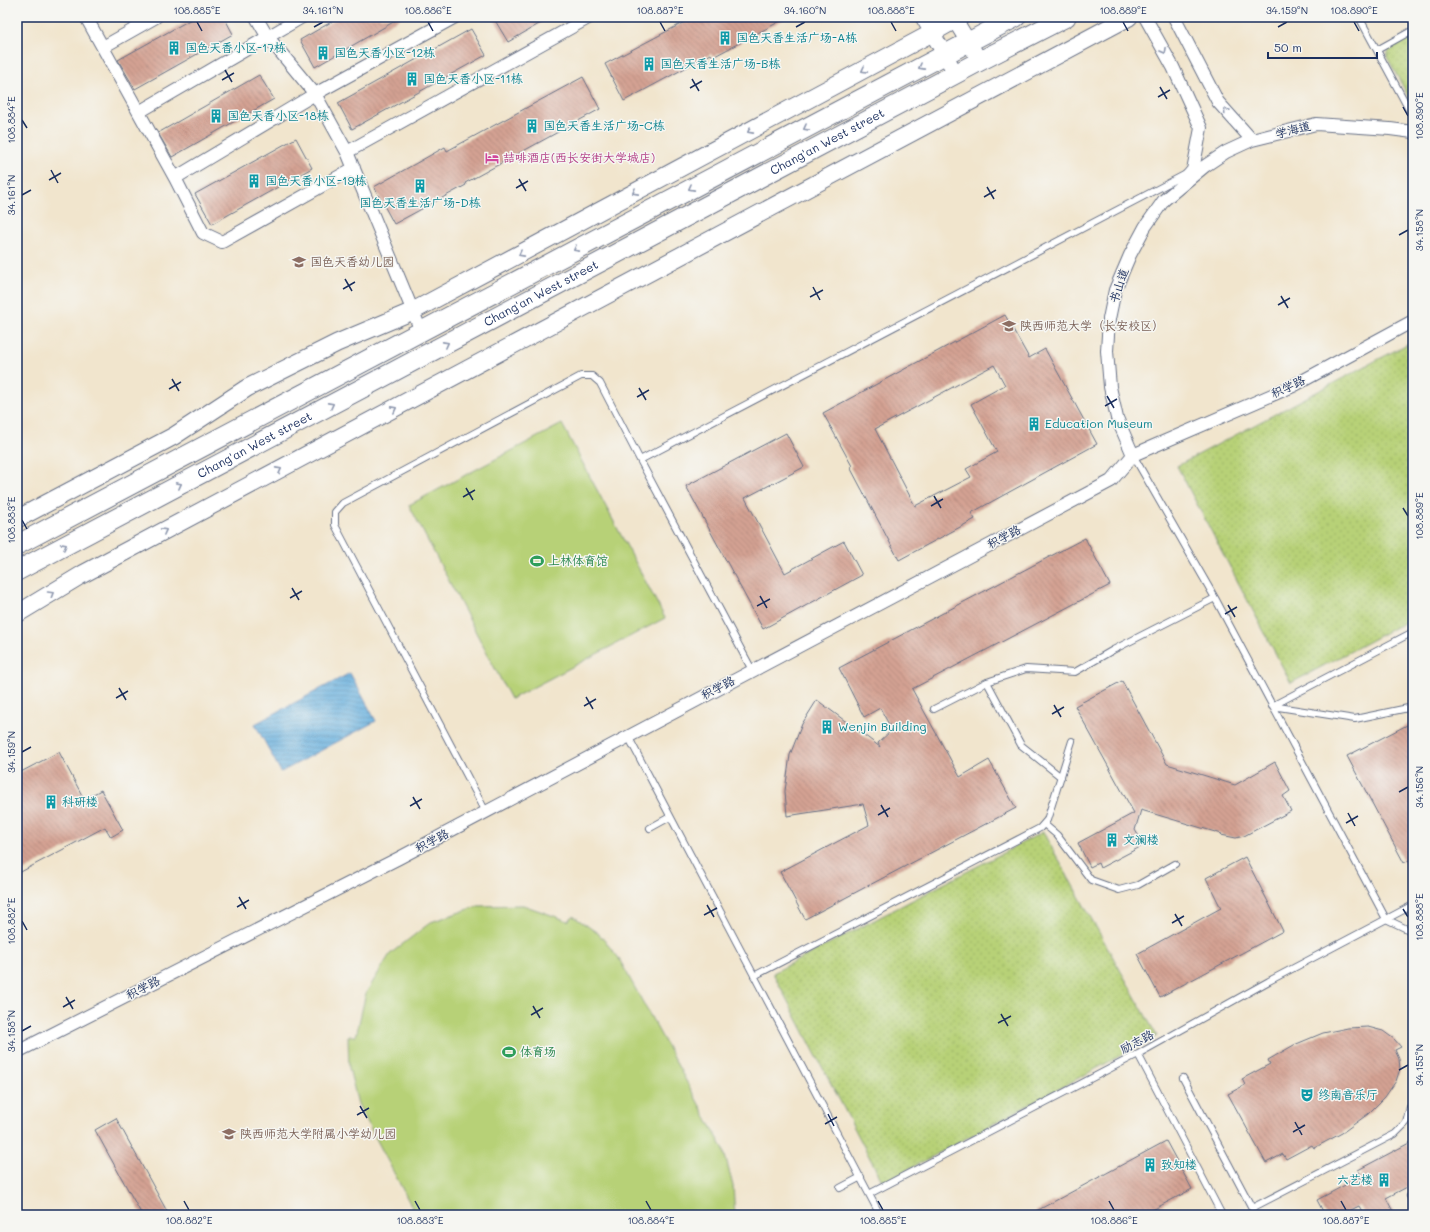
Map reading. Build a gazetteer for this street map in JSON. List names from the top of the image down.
{
  "streets": {
    "main road": ["Chang'an West street"],
    "street": ["学海道", "书山道", "积学路"],
    "lane": ["励志路"]
  },
  "crossings": [
    ["学海道", "书山道"],
    ["书山道", "积学路"]
  ],
  "places": {
    "building": [
      "国色天香生活广场-A栋",
      "国色天香小区-17栋",
      "国色天香小区-12栋",
      "国色天香生活广场-B栋",
      "国色天香小区-11栋",
      "国色天香小区-18栋",
      "国色天香生活广场-C栋",
      "国色天香小区-19栋",
      "国色天香生活广场-D栋",
      "Education Museum",
      "Wenjin Building",
      "科研楼",
      "文澜楼",
      "致知楼",
      "六艺楼"
    ],
    "hotel": ["喆啡酒店(西长安街大学城店)"],
    "school or university": ["国色天香幼儿园", "陕西师范大学（长安校区）", "陕西师范大学附属小学幼儿园"],
    "sports": ["上林体育馆", "体育场"],
    "theatre": ["终南音乐厅"]
  },
  "scale_bar": "50 m",
  "coordinates": [
    "108.885°E",
    "34.161°N",
    "108.886°E",
    "108.887°E",
    "34.160°N",
    "108.888°E",
    "108.889°E",
    "34.159°N",
    "108.890°E",
    "108.884°E",
    "34.158°N",
    "108.883°E",
    "34.156°N",
    "108.882°E",
    "34.155°N"
  ]
}
